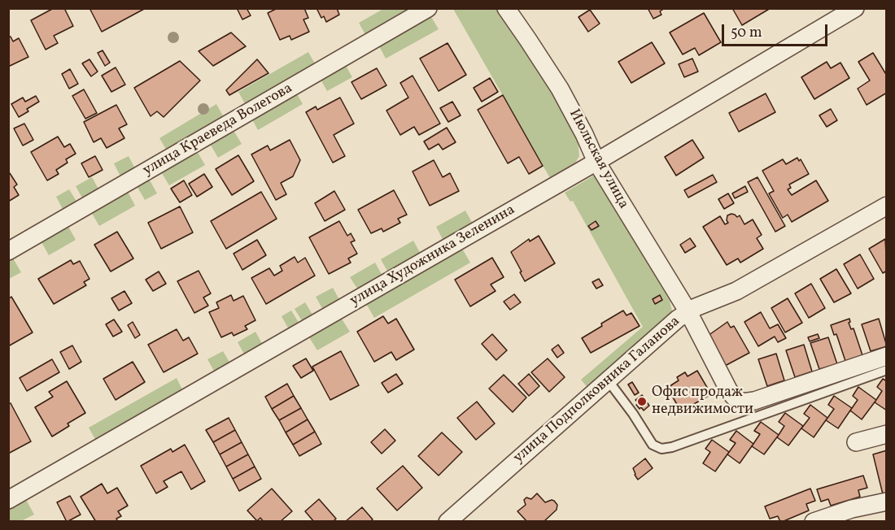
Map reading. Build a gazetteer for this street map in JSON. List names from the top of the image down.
{
  "streets": {
    "street": [
      "улица Краеведа Волегова",
      "Июльская улица",
      "улица Художника Зеленина",
      "улица Подполковника Галанова"
    ]
  },
  "crossings": [
    ["Июльская улица", "улица Художника Зеленина"],
    ["Июльская улица", "улица Подполковника Галанова"]
  ],
  "places": ["Офис продаж недвижимости"],
  "scale_bar": "50 m"
}
